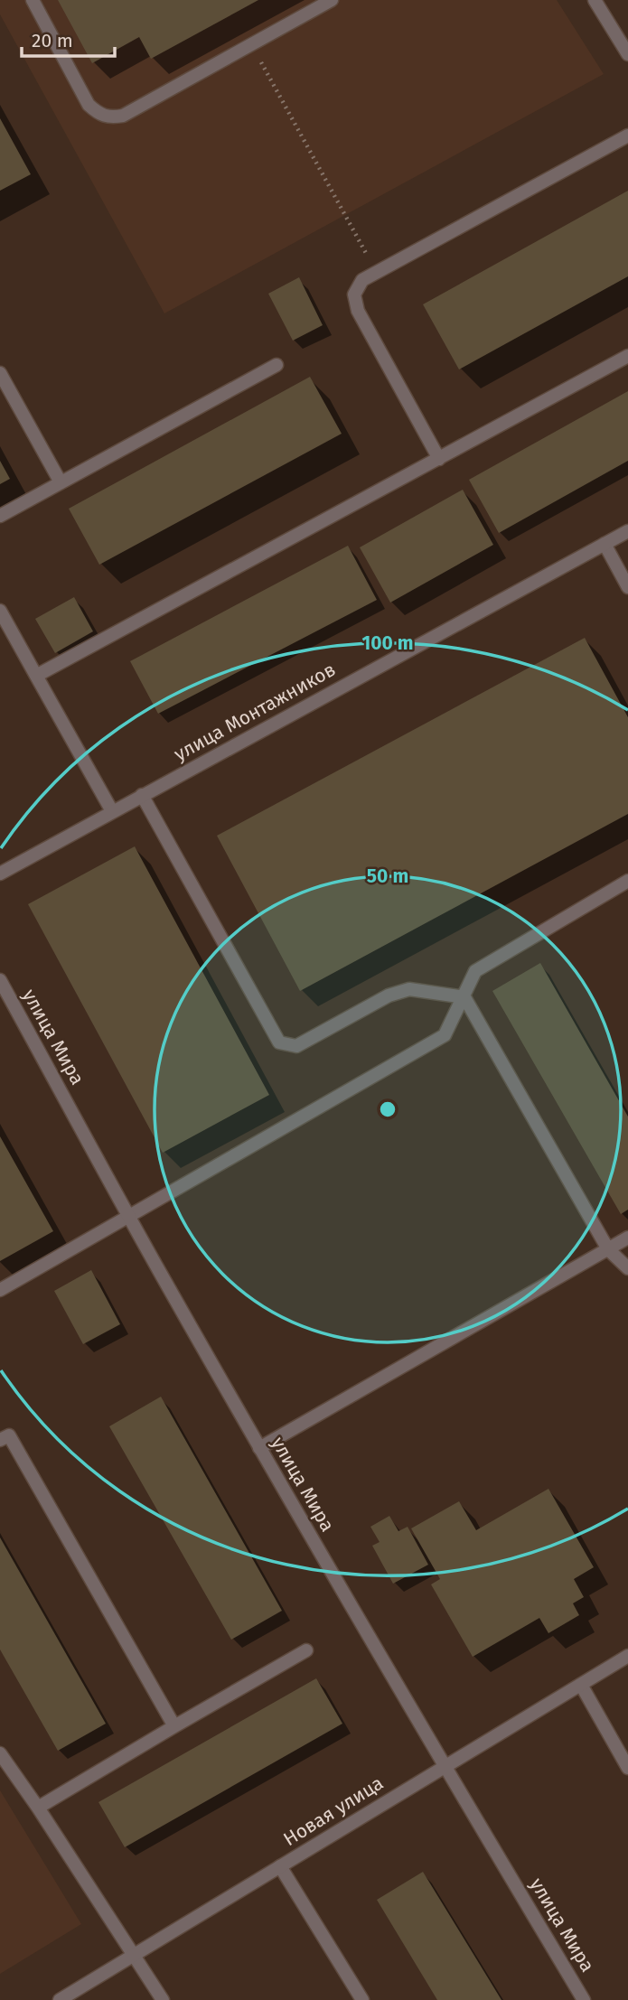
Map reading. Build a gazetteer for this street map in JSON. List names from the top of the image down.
{
  "streets": {
    "street": ["улица Монтажников", "улица Мира", "Новая улица"]
  },
  "crossings": [
    ["улица Мира", "Новая улица"]
  ],
  "scale_bar": "20 m",
  "rings": ["100 m", "50 m"]
}
